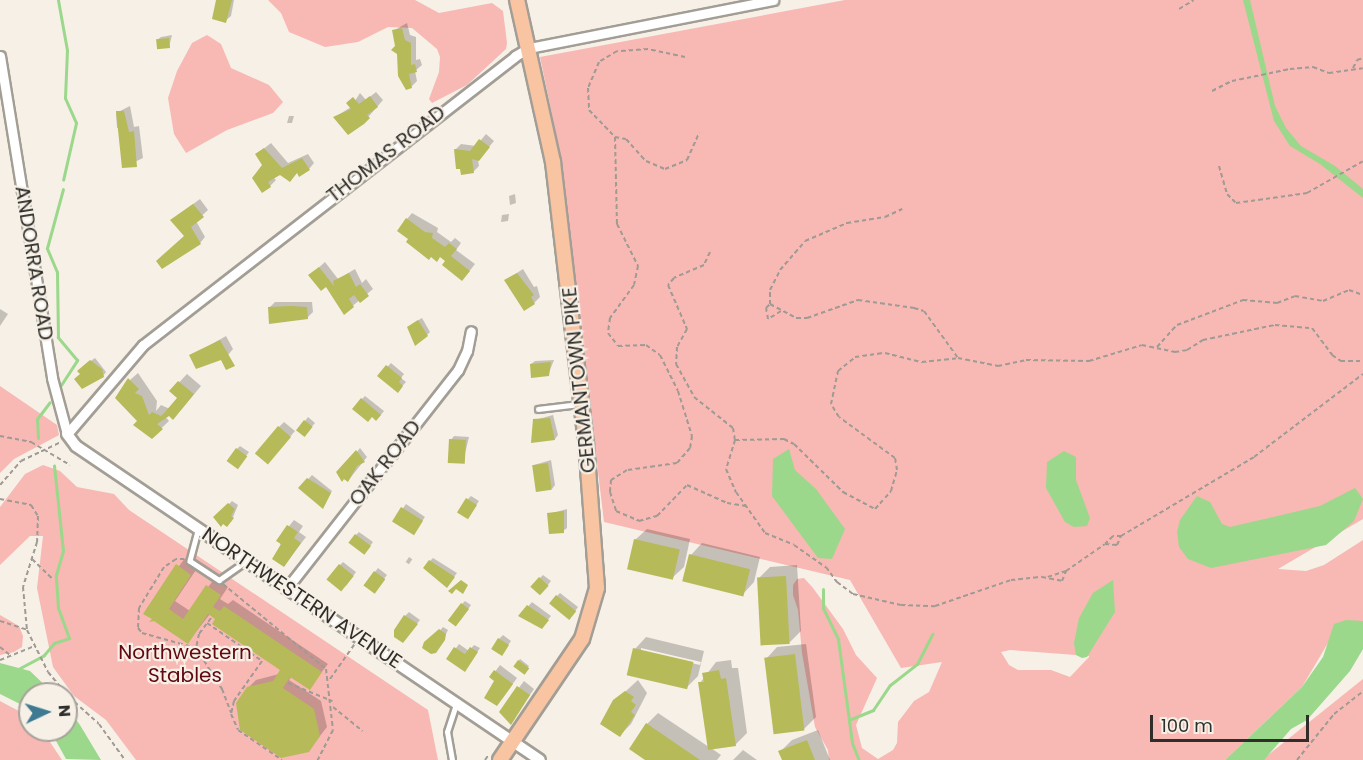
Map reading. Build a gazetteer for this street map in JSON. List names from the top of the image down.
{
  "streets": {
    "main road": ["GERMANTOWN PIKE"],
    "street": [
      "THOMAS ROAD",
      "ANDORRA ROAD",
      "OAK ROAD",
      "NORTHWESTERN AVENUE"
    ]
  },
  "crossings": [
    ["THOMAS ROAD", "ANDORRA ROAD"],
    ["THOMAS ROAD", "GERMANTOWN PIKE"],
    ["THOMAS ROAD", "NORTHWESTERN AVENUE"],
    ["ANDORRA ROAD", "NORTHWESTERN AVENUE"],
    ["GERMANTOWN PIKE", "NORTHWESTERN AVENUE"],
    ["OAK ROAD", "NORTHWESTERN AVENUE"]
  ],
  "parks": ["Northwestern Stables"],
  "scale_bar": "100 m",
  "north": "right"
}
